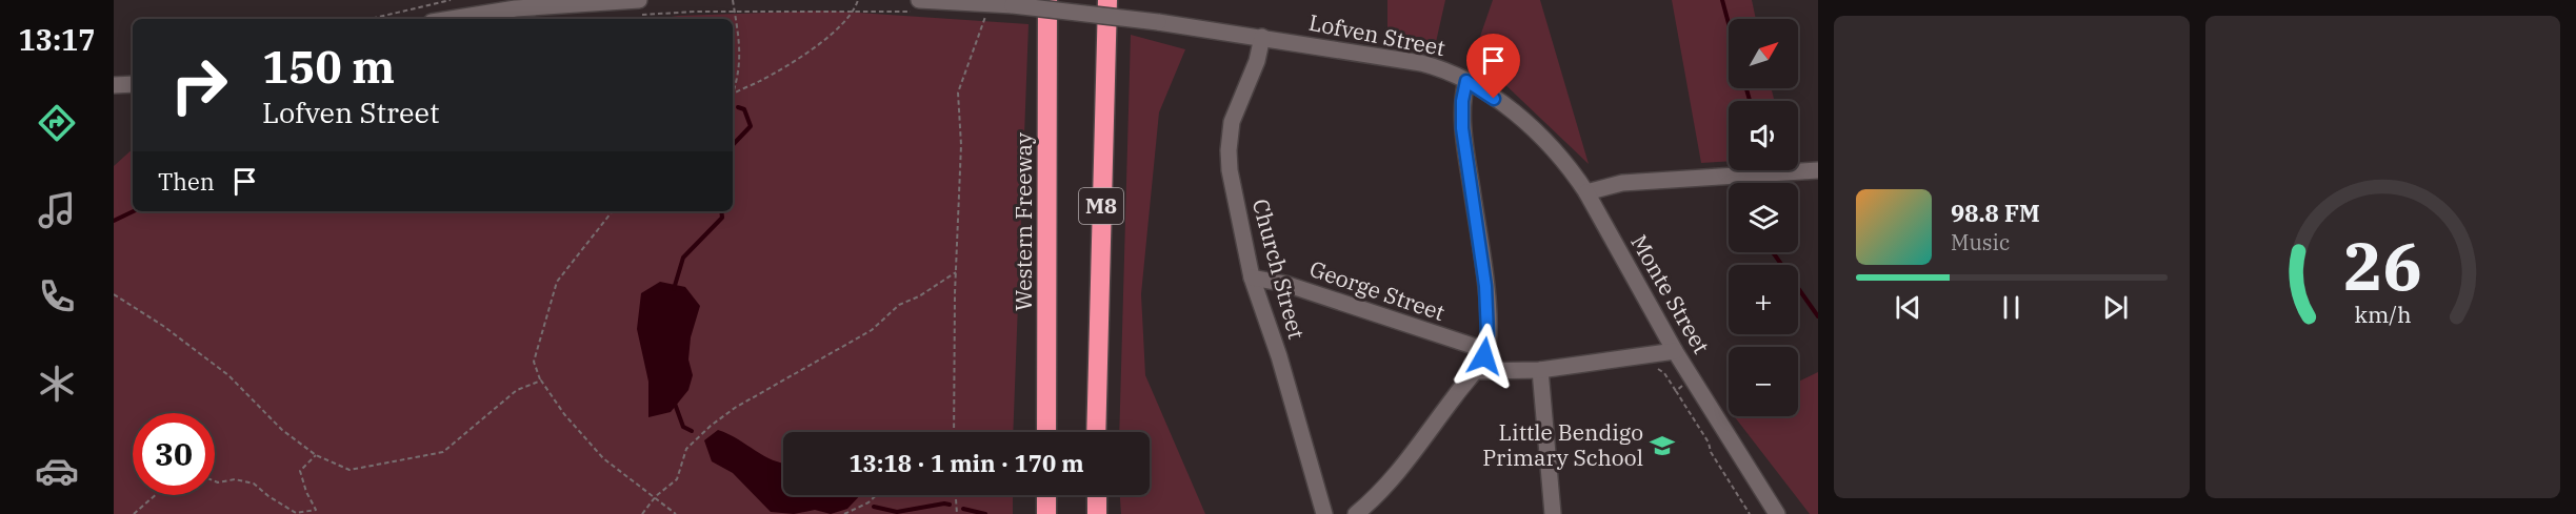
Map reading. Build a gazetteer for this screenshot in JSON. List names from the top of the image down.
{
  "streets": {
    "highway": ["M8", "Western Freeway"],
    "street": [
      "Lofven Street",
      "Church Street",
      "George Street",
      "Monte Street"
    ]
  },
  "crossings": [
    ["Lofven Street", "Church Street"],
    ["Lofven Street", "Monte Street"],
    ["Church Street", "George Street"]
  ],
  "places": {
    "school or university": ["Little Bendigo Primary School"]
  },
  "north": "top right",
  "page": {
    "tabs": "13:17",
    "map_buttons": ["+", "−"],
    "turn": ["150 m", "Lofven Street"],
    "then": "Then",
    "song": ["98.8 FM", "Music"],
    "limit": "30",
    "trip": "13:18 · 1 min · 170 m",
    "gauge": ["26", "km/h"]
  }
}
